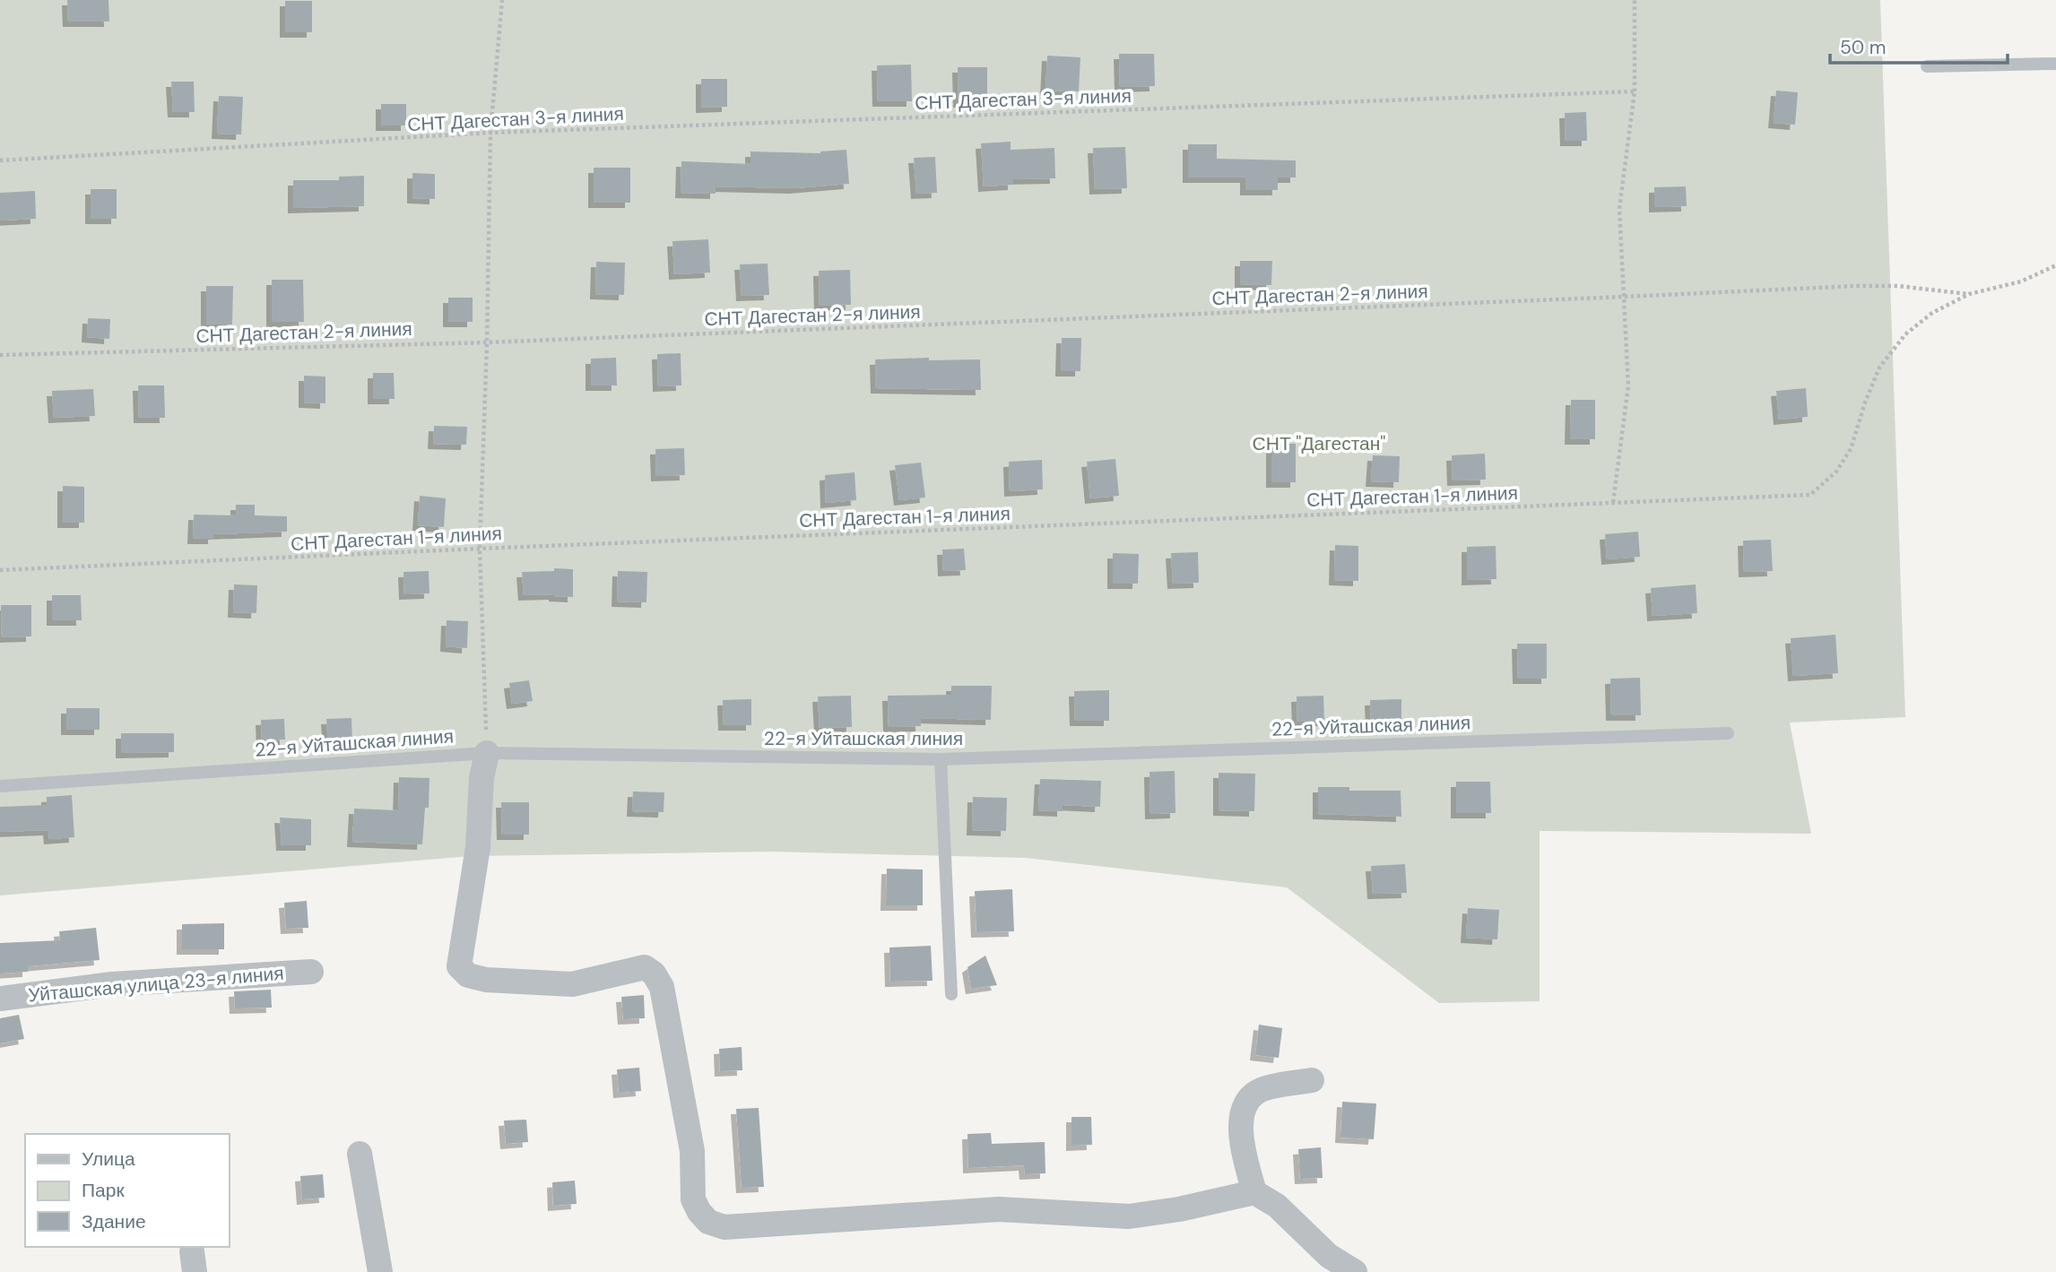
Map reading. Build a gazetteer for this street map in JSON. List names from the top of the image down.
{
  "streets": {
    "street": ["Уйташская улица 23-я линия"],
    "lane": ["22-я Уйташская линия"],
    "path": ["СНТ Дагестан 3-я линия", "СНТ Дагестан 2-я линия", "СНТ Дагестан 1-я линия"]
  },
  "crossings": [
    ["СНТ Дагестан 2-я линия", "СНТ Дагестан 1-я линия"]
  ],
  "parks": ["СНТ \"Дагестан\""],
  "legend": ["Улица", "Парк", "Здание"],
  "scale_bar": "50 m"
}
